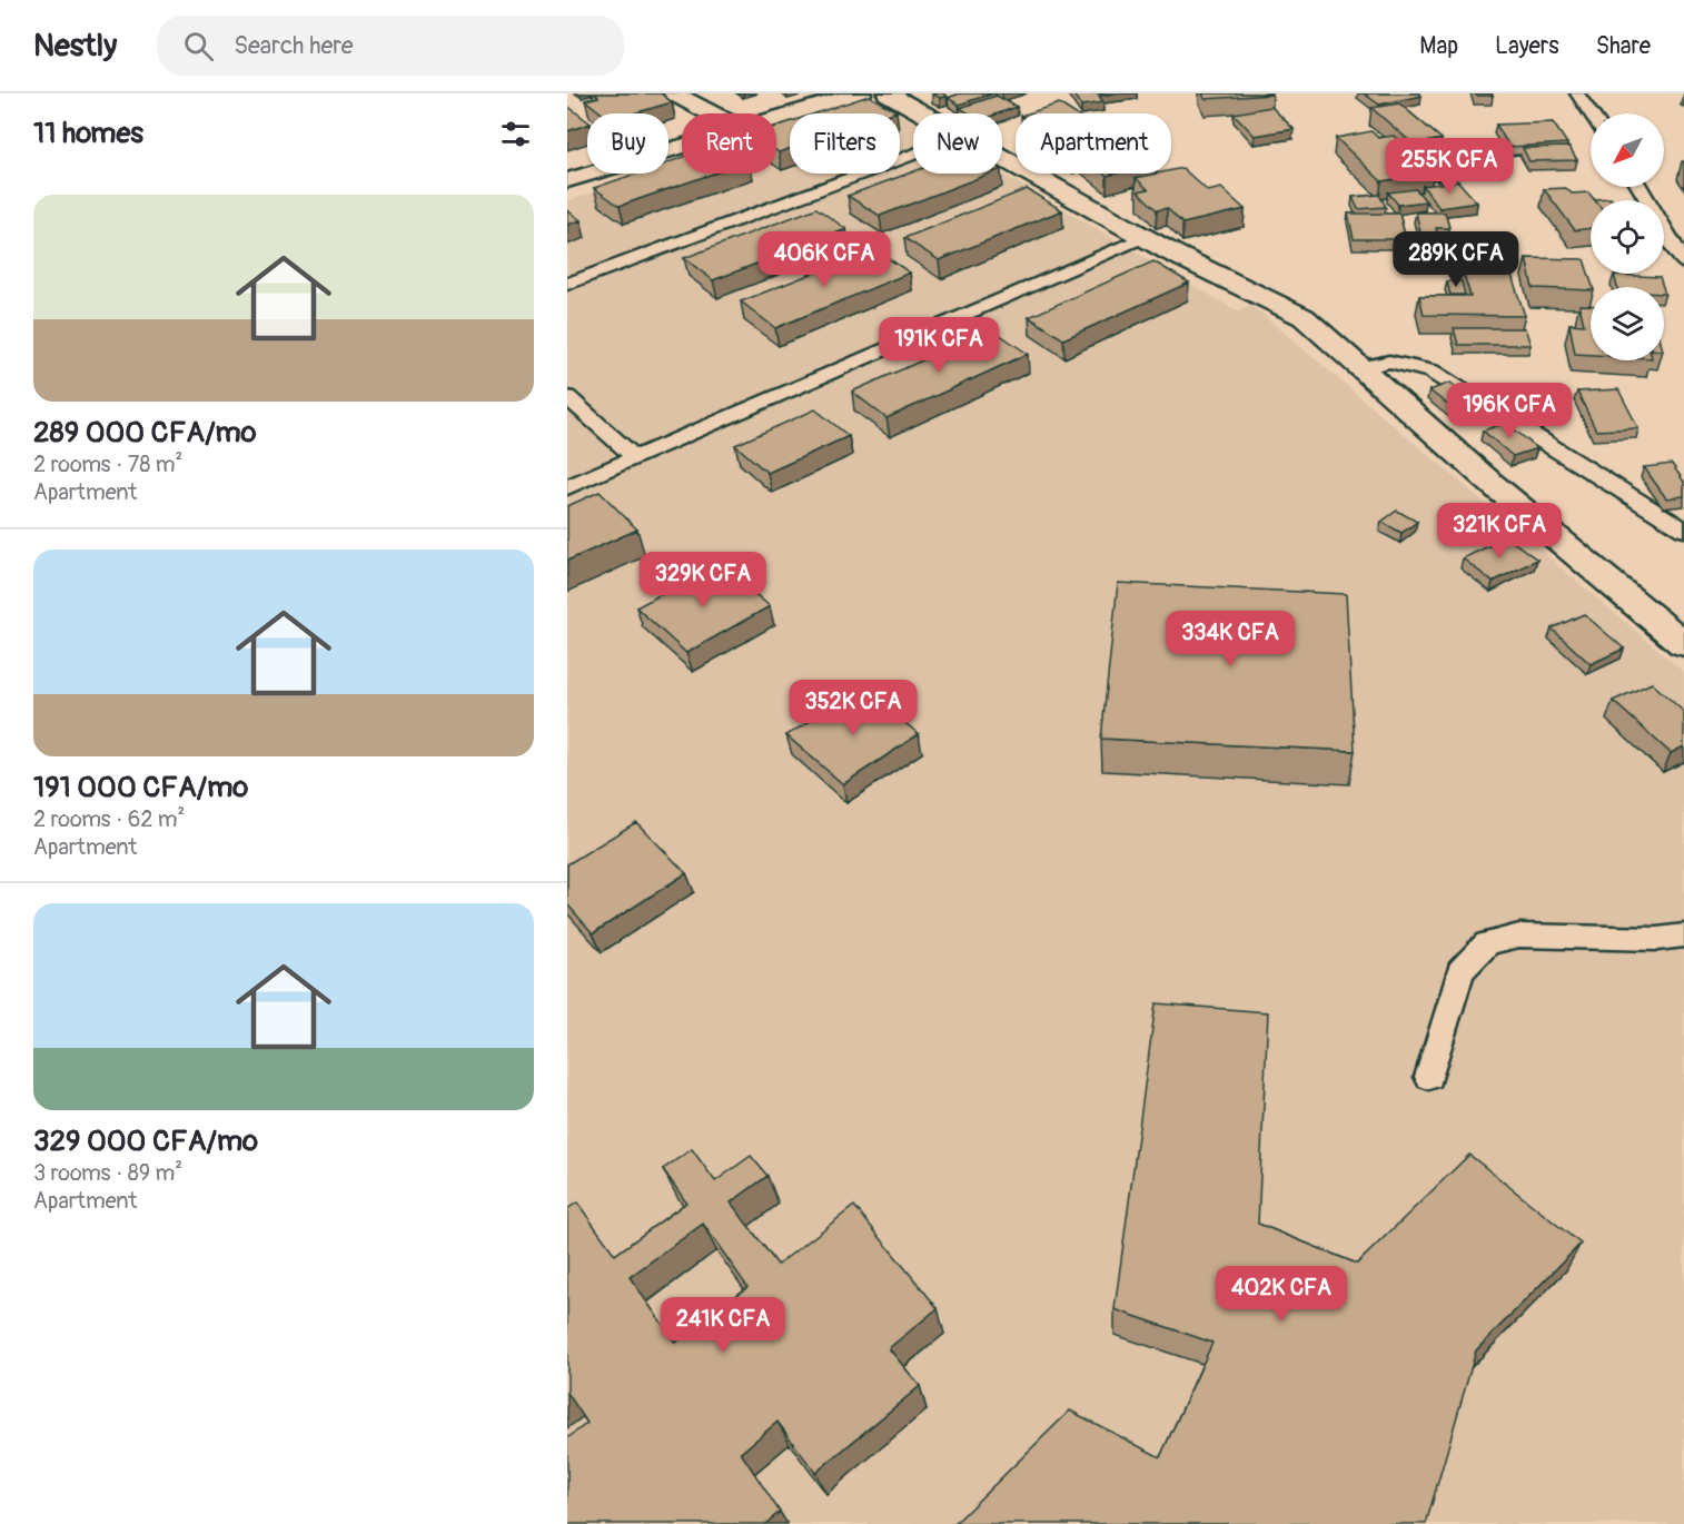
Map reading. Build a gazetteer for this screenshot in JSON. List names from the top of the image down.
{
  "north": "bottom left",
  "page": {
    "header": "Nestly",
    "search": "Search here",
    "nav": ["Map", "Layers", "Share"],
    "heading": "11 homes",
    "chip": [
      "Buy",
      "Rent",
      "Filters",
      "New",
      "Apartment"
    ],
    "price": [
      "255K CFA",
      "406K CFA",
      "289K CFA",
      "191K CFA",
      "196K CFA",
      "321K CFA",
      "329K CFA",
      "334K CFA",
      "352K CFA",
      "402K CFA",
      "241K CFA"
    ],
    "list": [
      {
        "name": "289 000 CFA/mo",
        "note": "2 rooms · 78 m² · Apartment"
      },
      {
        "name": "191 000 CFA/mo",
        "note": "2 rooms · 62 m² · Apartment"
      },
      {
        "name": "329 000 CFA/mo",
        "note": "3 rooms · 89 m² · Apartment"
      }
    ]
  }
}
